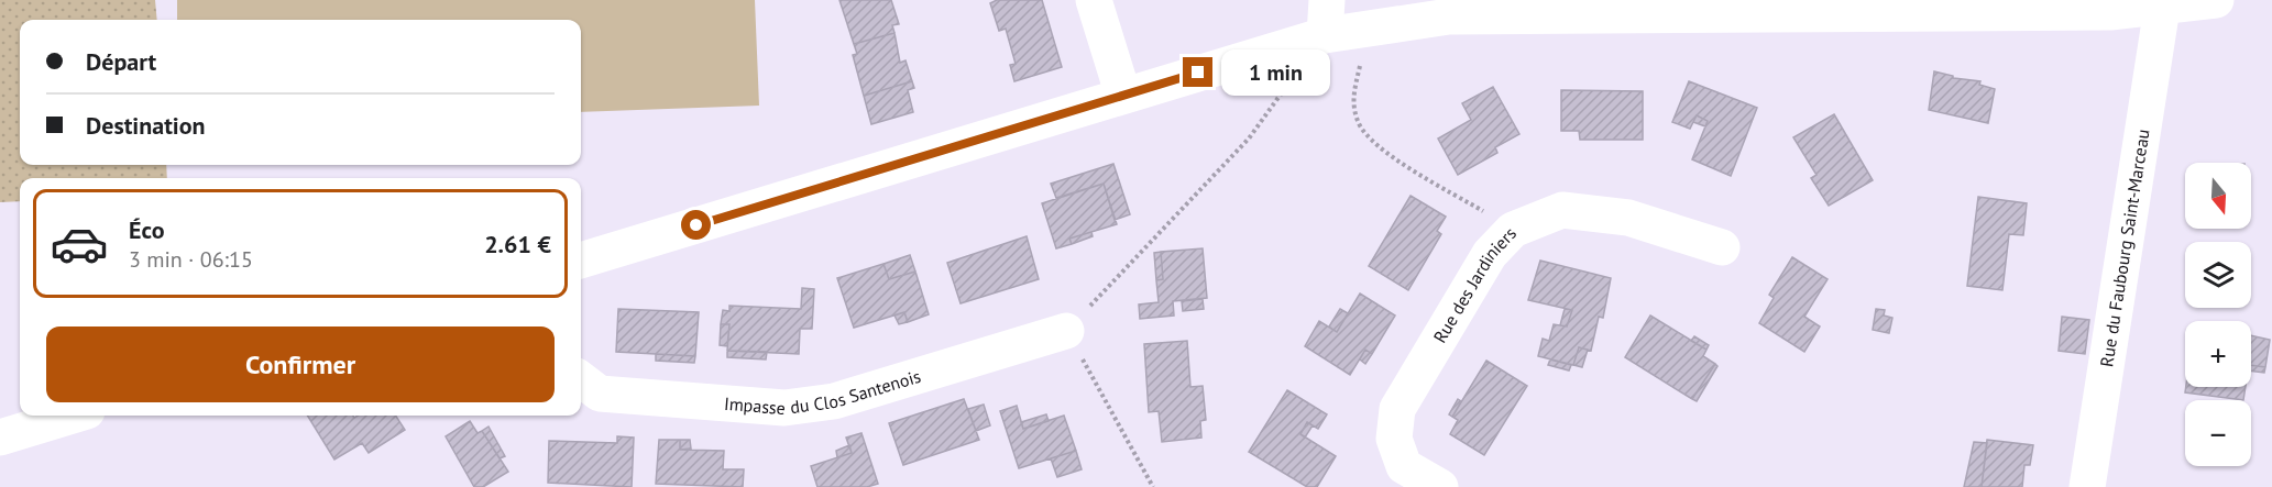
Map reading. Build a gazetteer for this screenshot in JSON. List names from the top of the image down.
{
  "streets": {
    "street": ["Rue du Faubourg Saint-Marceau", "Rue des Jardiniers", "Impasse du Clos Santenois"]
  },
  "north": "bottom",
  "page": {
    "banner": ["Départ", "Destination"],
    "bubble": "1 min",
    "map_buttons": ["+", "−"],
    "list": [
      {
        "name": "Éco",
        "note": "3 min · 06:15",
        "value": "2.61 €"
      }
    ],
    "buttons": "Confirmer"
  }
}
